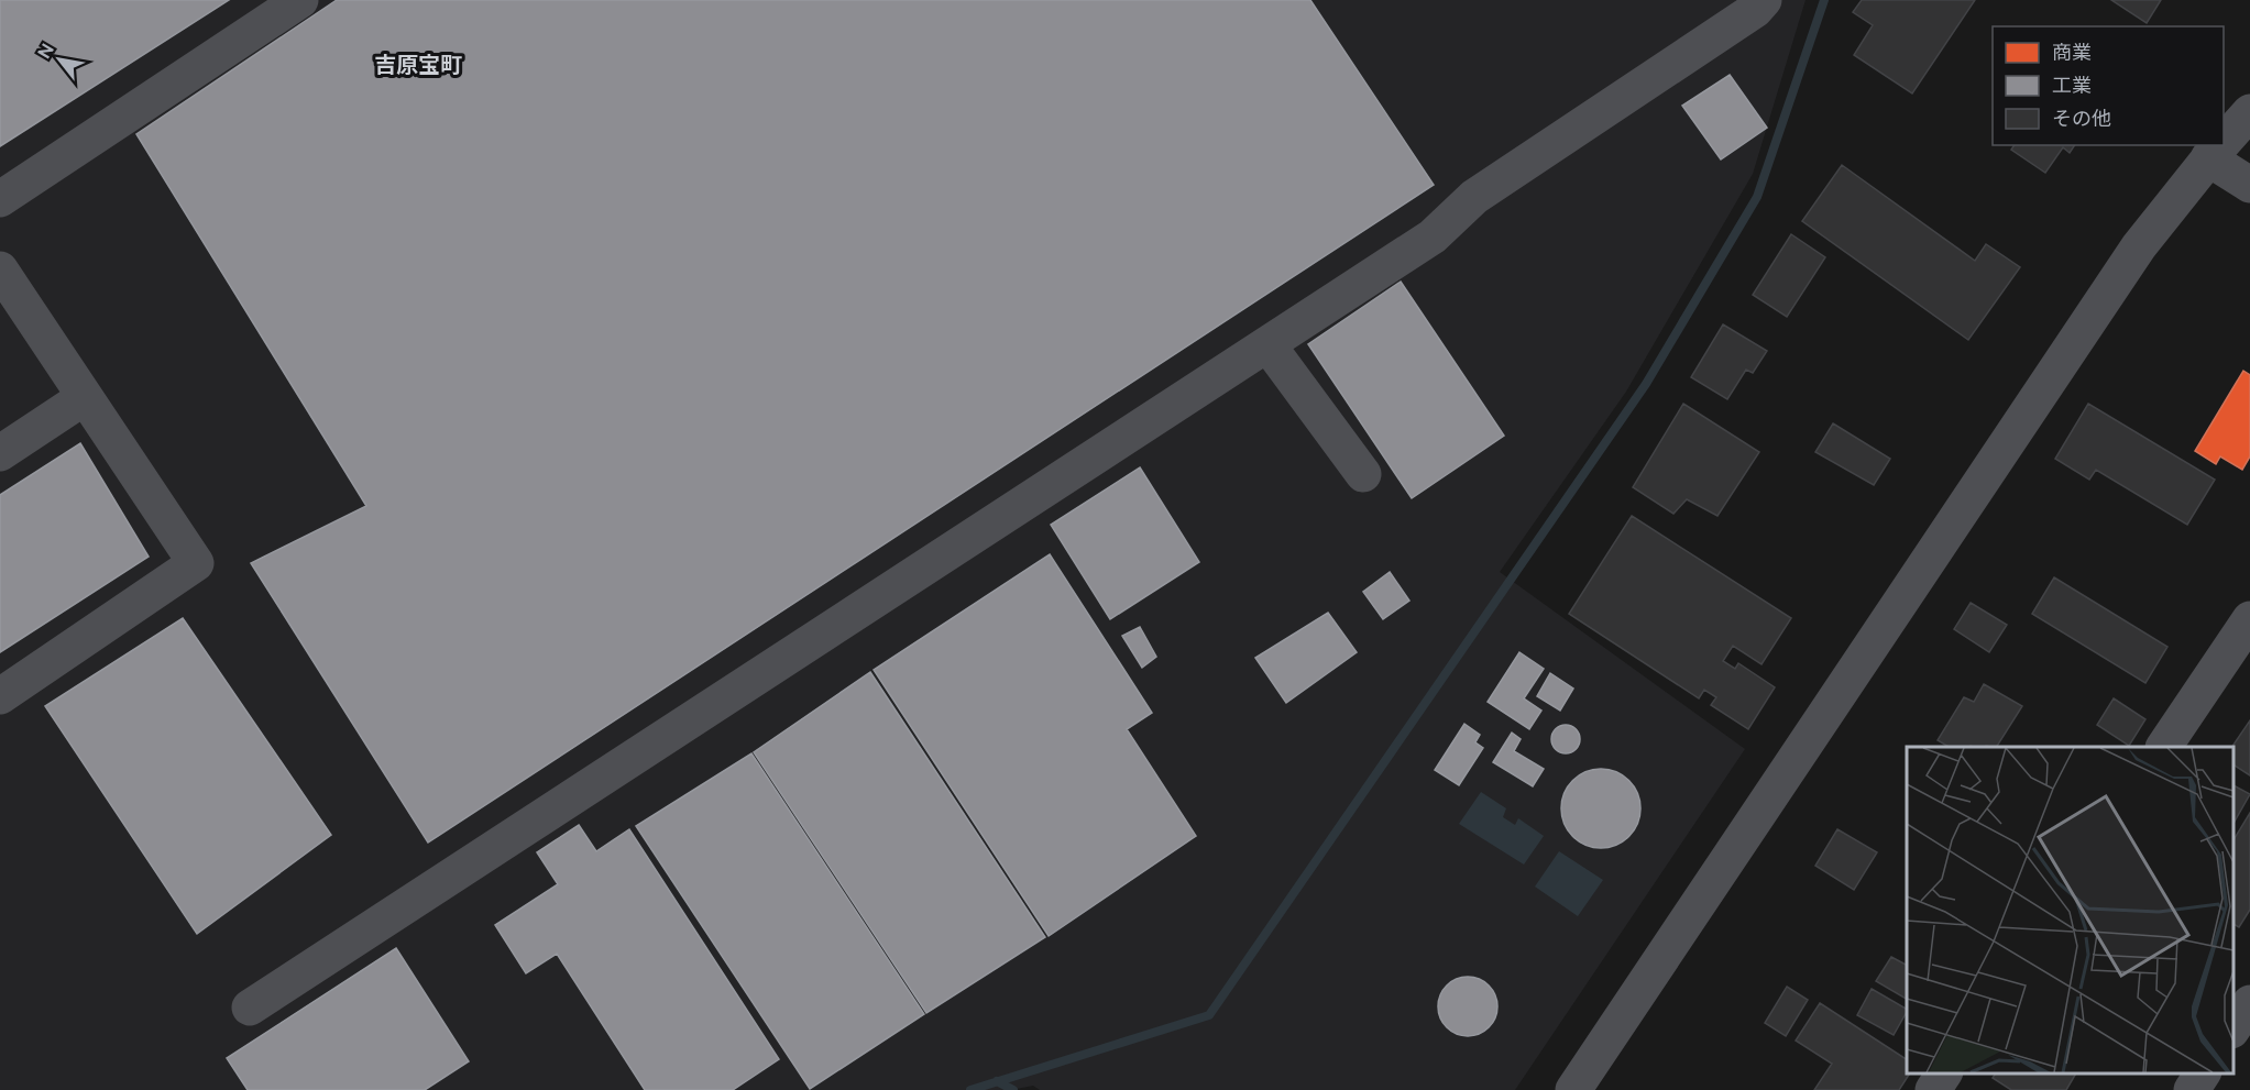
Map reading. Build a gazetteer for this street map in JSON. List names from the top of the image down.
{
  "districts": ["吉原宝町"],
  "legend": ["商業", "工業", "その他"],
  "north": "top left"
}
